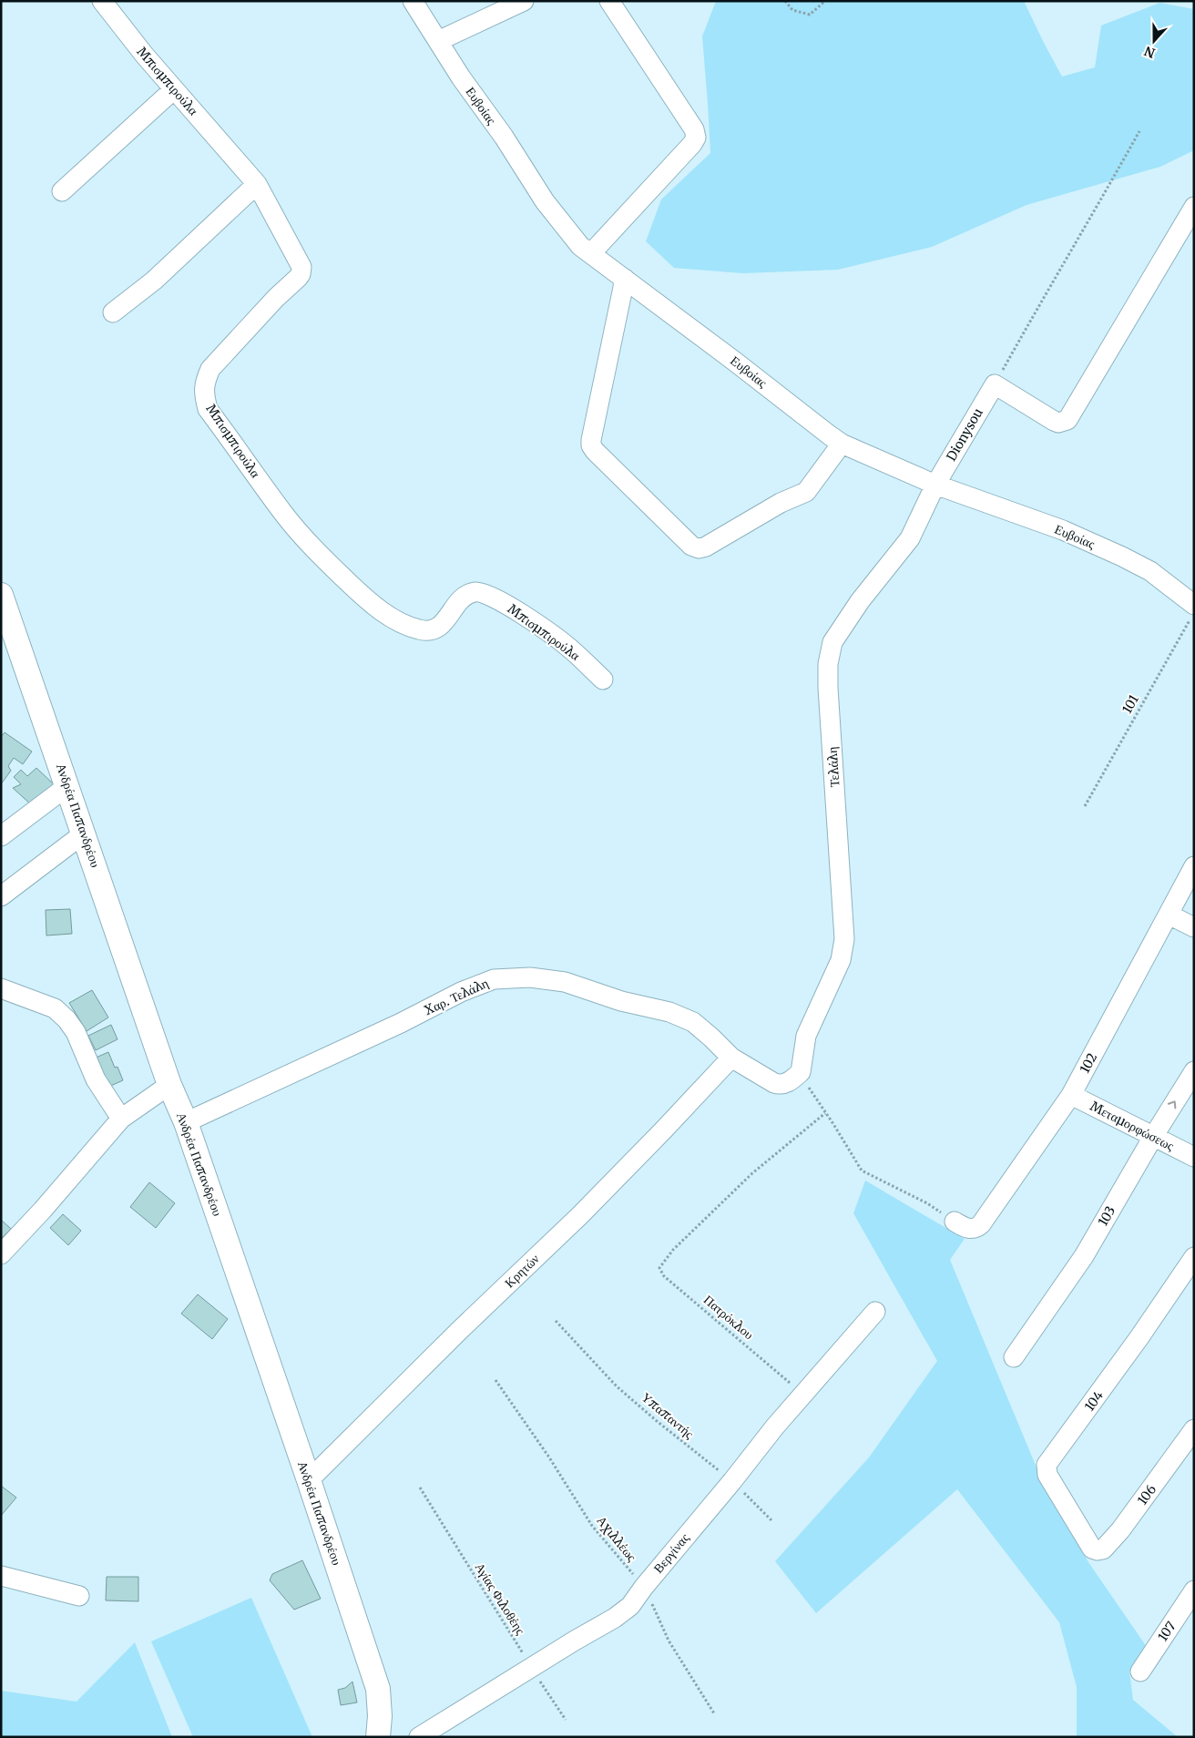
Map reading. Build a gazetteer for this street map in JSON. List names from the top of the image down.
{
  "streets": {
    "main road": ["Ανδρέα Παπανδρέου"],
    "street": [
      "Μπισμπιρούλα",
      "Ευβοίας",
      "Dionysou",
      "Τελάλη",
      "Χαρ. Τελάλη",
      "102",
      "Μεταμορφώσεως",
      "103",
      "Κρητών",
      "104",
      "106",
      "Βεργίνας",
      "107"
    ],
    "path": [
      "101",
      "Πατρόκλου",
      "Υπαπαντής",
      "Αχιλλέως",
      "Αγίας Φιλοθέης"
    ]
  },
  "crossings": [
    ["Ευβοίας", "Dionysou"],
    ["Ευβοίας", "Τελάλη"],
    ["Dionysou", "Τελάλη"],
    ["Τελάλη", "Χαρ. Τελάλη"],
    ["Ανδρέα Παπανδρέου", "Χαρ. Τελάλη"],
    ["Ανδρέα Παπανδρέου", "Κρητών"],
    ["Χαρ. Τελάλη", "Κρητών"],
    ["102", "Μεταμορφώσεως"],
    ["Μεταμορφώσεως", "103"],
    ["Πατρόκλου", "Βεργίνας"],
    ["104", "106"],
    ["Υπαπαντής", "Βεργίνας"],
    ["Αχιλλέως", "Βεργίνας"],
    ["Βεργίνας", "Αγίας Φιλοθέης"]
  ],
  "north": "bottom"
}
